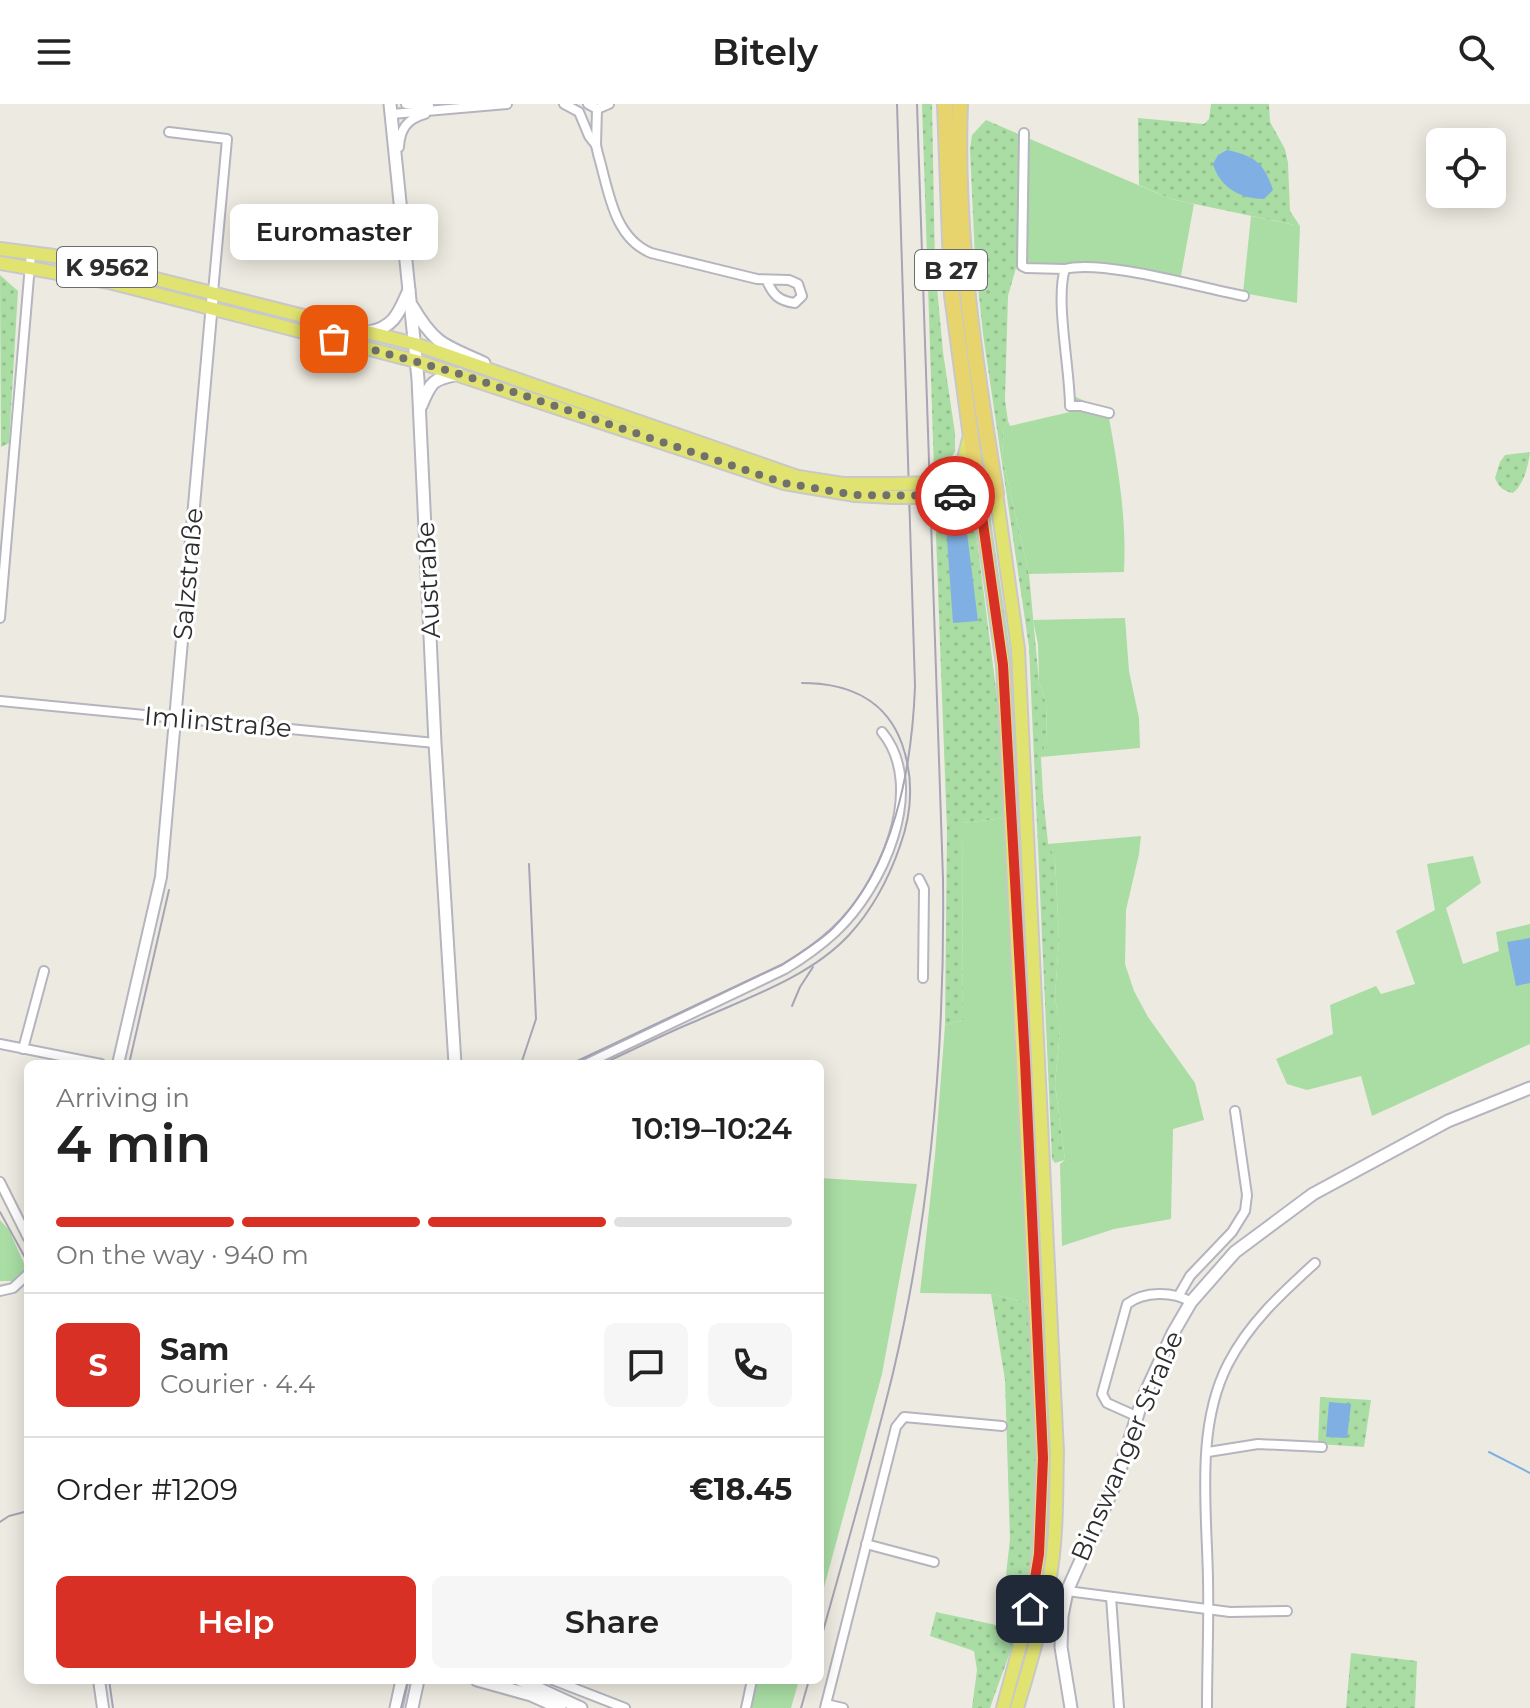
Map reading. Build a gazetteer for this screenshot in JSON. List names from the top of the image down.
{
  "streets": {
    "highway": ["B 27"],
    "main road": ["K 9562", "Austraße", "Binswanger Straße"],
    "street": ["Salzstraße", "Imlinstraße"]
  },
  "crossings": [
    ["K 9562", "B 27"],
    ["K 9562", "Salzstraße"],
    ["K 9562", "Austraße"],
    ["Salzstraße", "Imlinstraße"],
    ["Austraße", "Imlinstraße"]
  ],
  "places": ["Euromaster"],
  "page": {
    "header": "Bitely",
    "bubble": "Euromaster",
    "heading": ["4 min", "Arriving in", "10:19–10:24"],
    "panel": [
      "Sam",
      "Courier · 4.4",
      "Order #1209",
      "€18.45"
    ],
    "bar": "On the way · 940 m",
    "round": "S",
    "buttons": ["Help", "Share"]
  }
}
